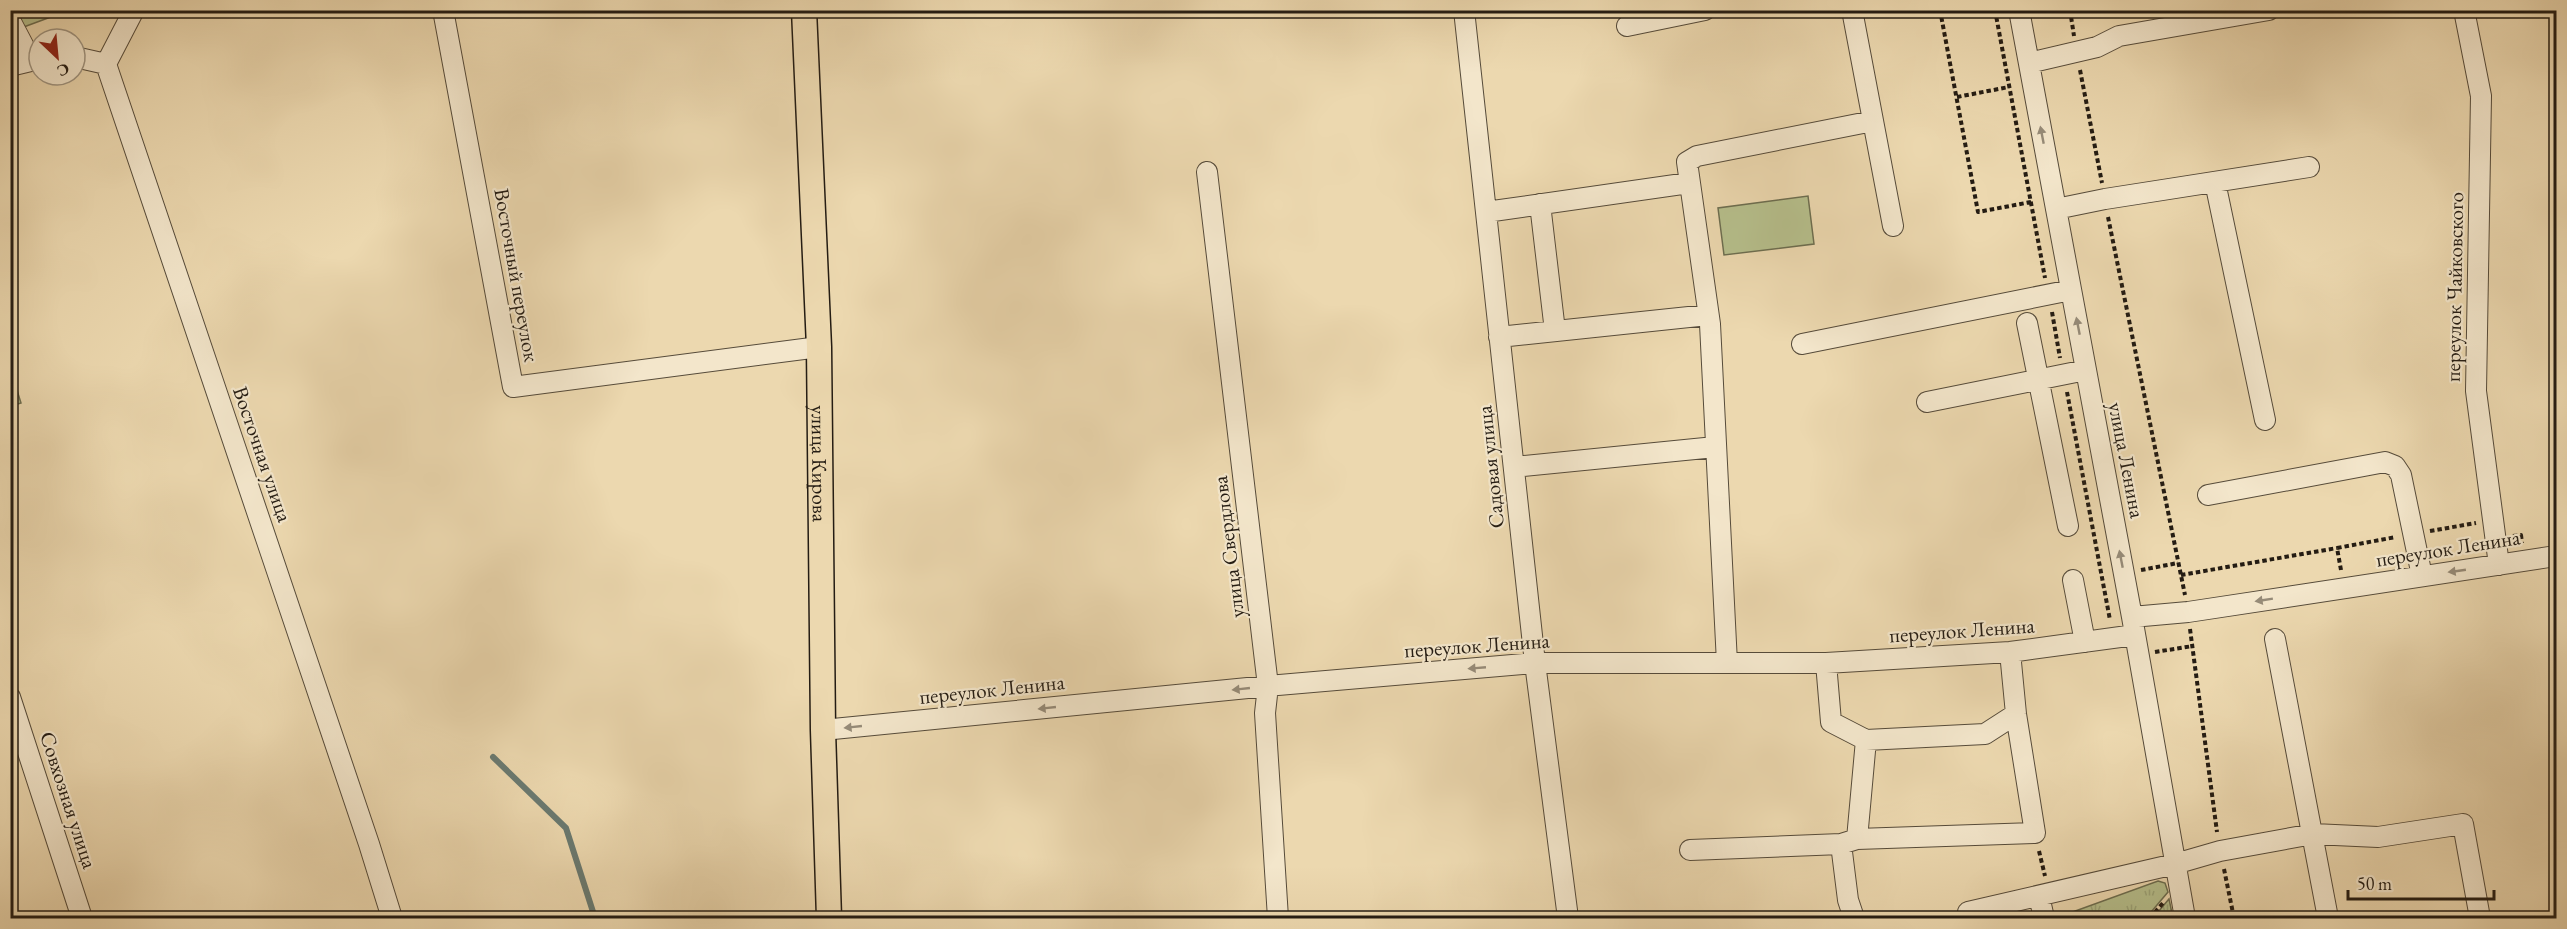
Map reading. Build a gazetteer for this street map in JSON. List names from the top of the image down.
{
  "streets": {
    "main road": ["улица Кирова"],
    "street": [
      "Восточный переулок",
      "переулок Чайковского",
      "Восточная улица",
      "улица Ленина",
      "Садовая улица",
      "улица Свердлова",
      "переулок Ленина",
      "Совхозная улица"
    ]
  },
  "crossings": [
    ["Восточный переулок", "улица Кирова"],
    ["переулок Чайковского", "переулок Ленина"],
    ["улица Ленина", "переулок Ленина"],
    ["улица Кирова", "переулок Ленина"],
    ["Садовая улица", "переулок Ленина"],
    ["улица Свердлова", "переулок Ленина"]
  ],
  "one_way": ["переулок Ленина"],
  "scale_bar": "50 m",
  "north": "bottom right"
}
